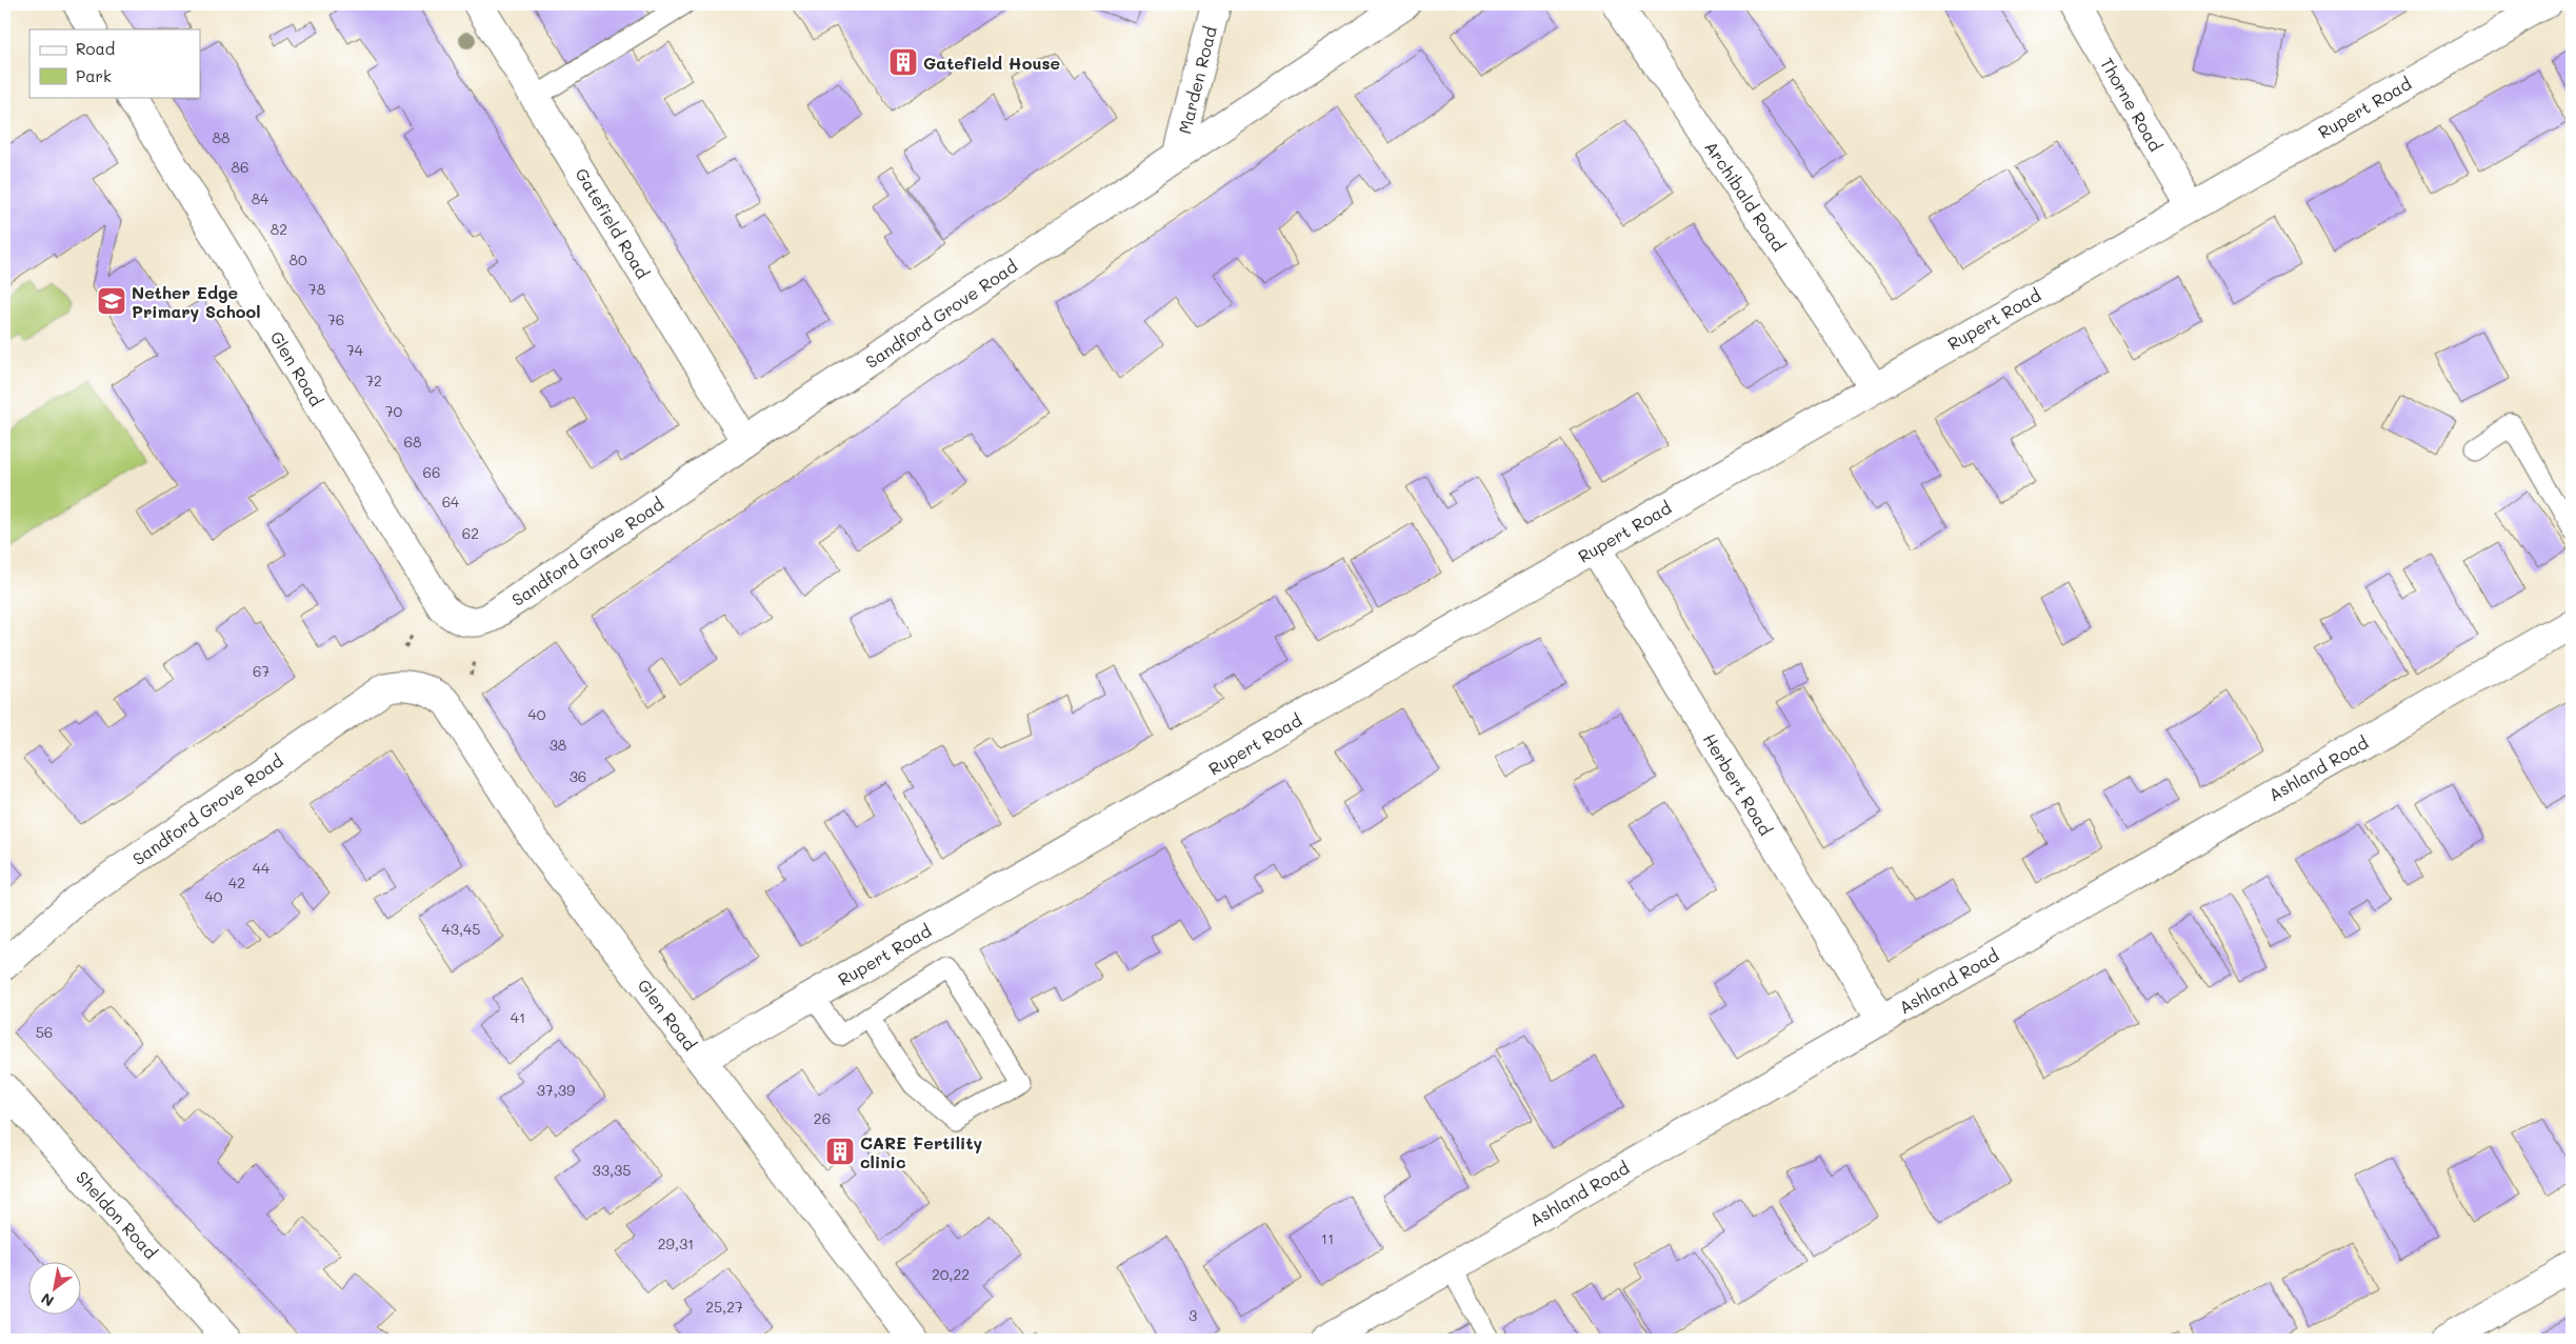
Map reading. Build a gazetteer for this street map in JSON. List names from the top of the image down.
{
  "streets": {
    "street": [
      "Marden Road",
      "Thorne Road",
      "Rupert Road",
      "Archibald Road",
      "Gatefield Road",
      "Sandford Grove Road",
      "Glen Road",
      "Ashland Road",
      "Herbert Road",
      "Sheldon Road"
    ]
  },
  "crossings": [
    ["Marden Road", "Sandford Grove Road"],
    ["Thorne Road", "Rupert Road"],
    ["Rupert Road", "Archibald Road"],
    ["Rupert Road", "Glen Road"],
    ["Rupert Road", "Herbert Road"],
    ["Gatefield Road", "Sandford Grove Road"],
    ["Sandford Grove Road", "Glen Road"],
    ["Ashland Road", "Herbert Road"]
  ],
  "places": {
    "building": ["Gatefield House", "CARE Fertility clinic"],
    "school or university": ["Nether Edge Primary School"]
  },
  "house_numbers": [
    "88",
    "86",
    "84",
    "82",
    "80",
    "78",
    "76",
    "74",
    "72",
    "70",
    "68",
    "66",
    "64",
    "62",
    "67",
    "40",
    "38",
    "36",
    "44",
    "42",
    "40",
    "43,45",
    "41",
    "56",
    "37,39",
    "26",
    "33,35",
    "11",
    "29,31",
    "20,22",
    "25,27",
    "3"
  ],
  "legend": ["Road", "Park"],
  "north": "bottom left"
}
